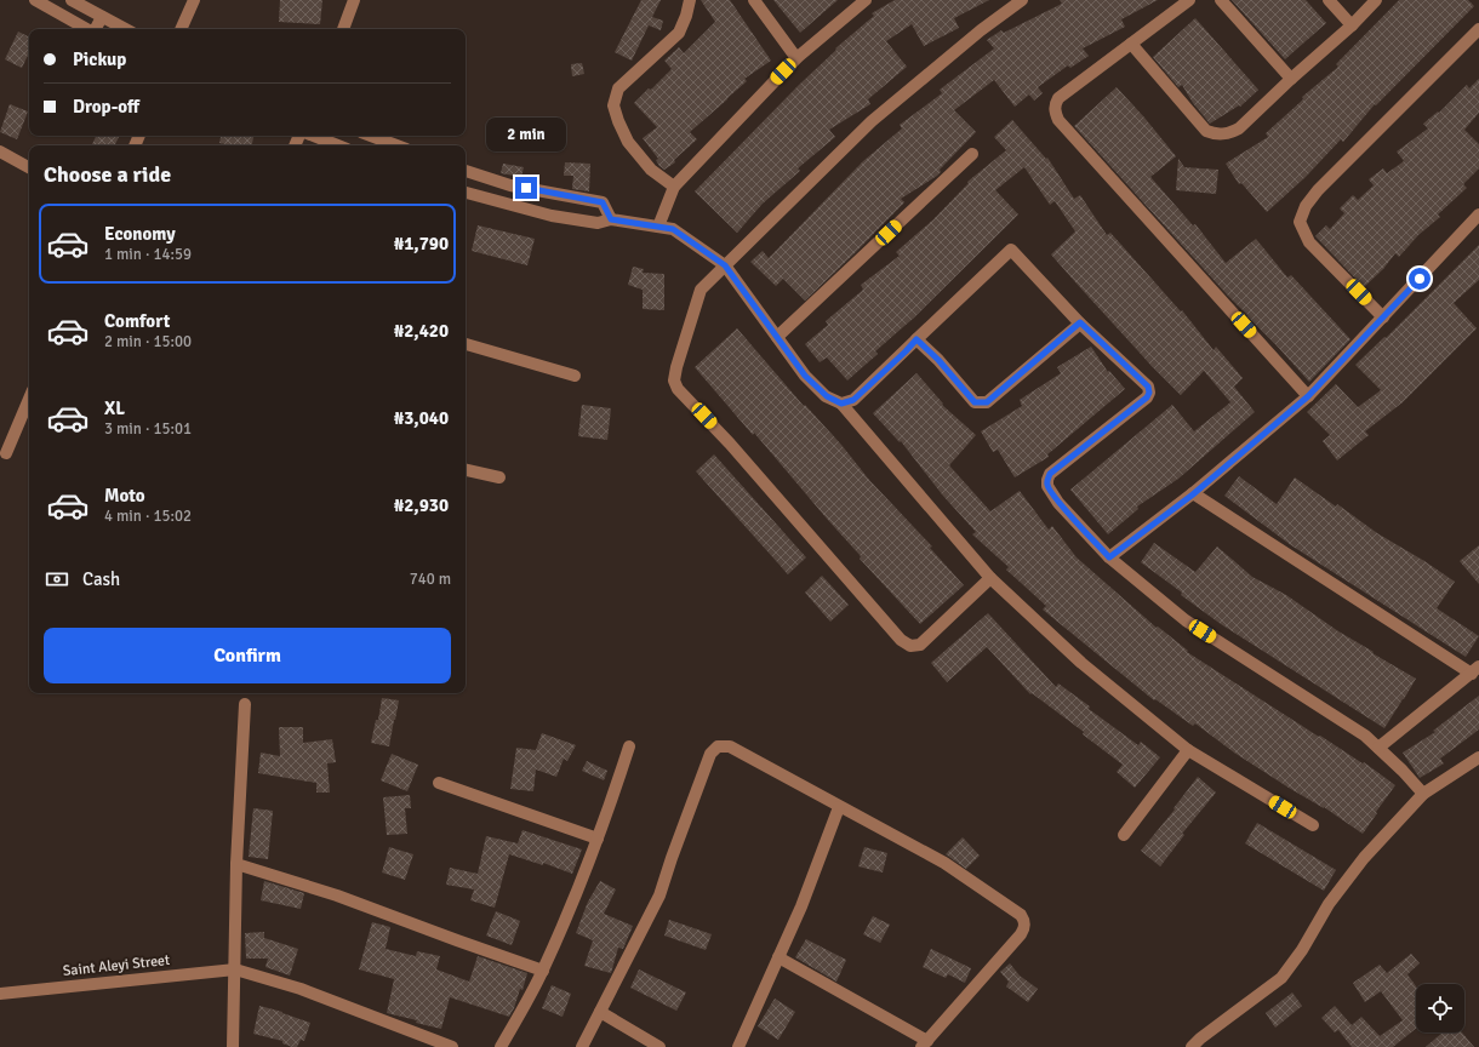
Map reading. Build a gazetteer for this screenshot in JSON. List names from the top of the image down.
{
  "streets": {
    "street": ["Saint Aleyi Street"]
  },
  "page": {
    "banner": ["Pickup", "Drop-off"],
    "bubble": "2 min",
    "heading": "Choose a ride",
    "list": [
      {
        "name": "Economy",
        "note": "1 min · 14:59",
        "value": "₦1,790"
      },
      {
        "name": "Comfort",
        "note": "2 min · 15:00",
        "value": "₦2,420"
      },
      {
        "name": "XL",
        "note": "3 min · 15:01",
        "value": "₦3,040"
      },
      {
        "name": "Moto",
        "note": "4 min · 15:02",
        "value": "₦2,930"
      }
    ],
    "pay": ["Cash", "740 m"],
    "buttons": "Confirm"
  }
}
